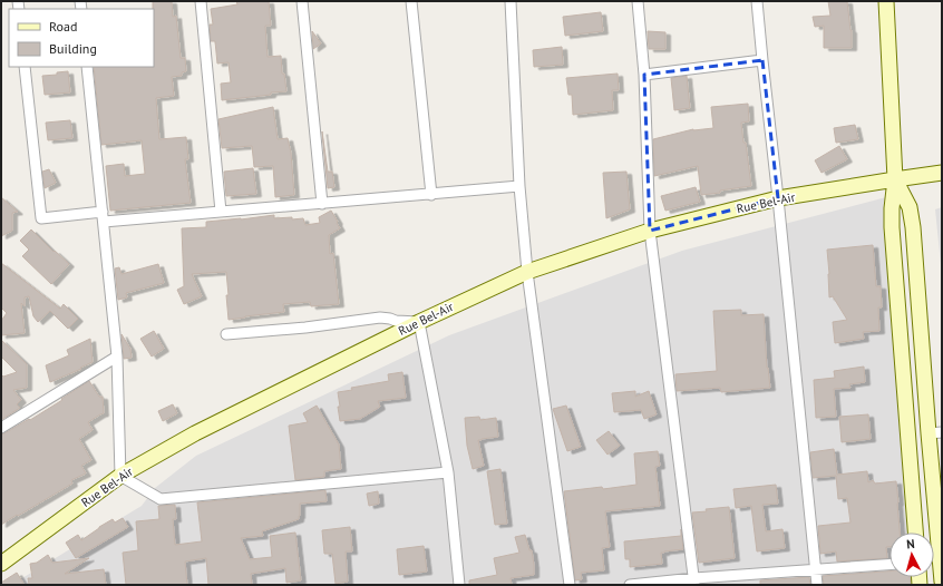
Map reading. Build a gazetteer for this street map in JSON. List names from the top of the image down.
{
  "streets": {
    "main road": ["Rue Bel-Air"]
  },
  "legend": ["Road", "Building"],
  "north": "top"
}
